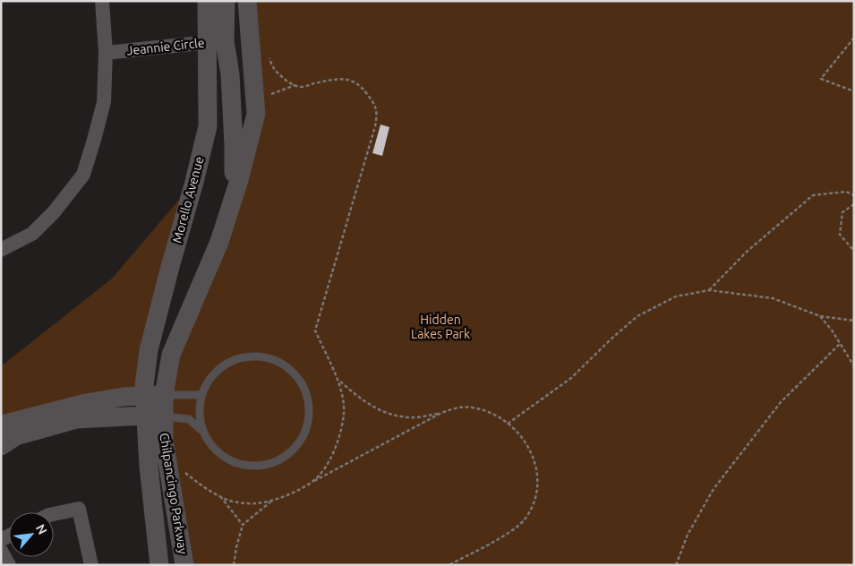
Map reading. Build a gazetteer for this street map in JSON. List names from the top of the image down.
{
  "streets": {
    "street": ["Jeannie Circle", "Morello Avenue", "Chilpancingo Parkway"]
  },
  "crossings": [
    ["Jeannie Circle", "Morello Avenue"],
    ["Morello Avenue", "Chilpancingo Parkway"]
  ],
  "parks": ["Hidden Lakes Park"],
  "north": "top right"
}
